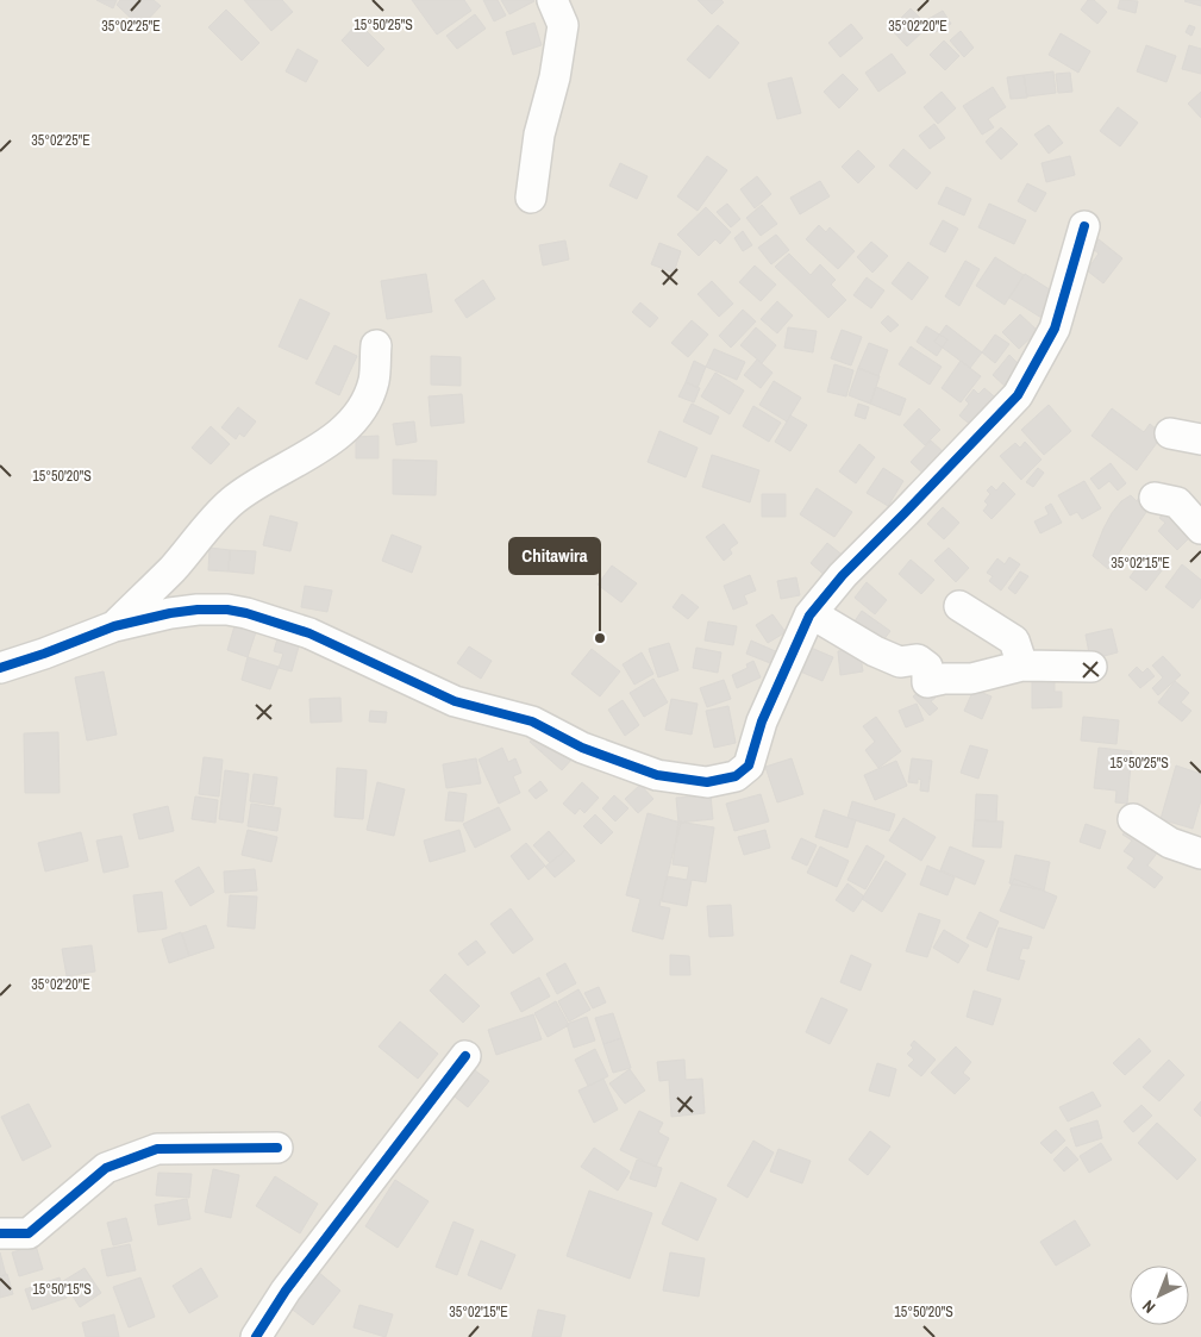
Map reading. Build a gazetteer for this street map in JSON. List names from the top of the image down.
{
  "places": ["Chitawira"],
  "north": "bottom left",
  "coordinates": [
    "15°50'25\"S",
    "35°02'25\"E",
    "35°02'20\"E",
    "15°50'20\"S",
    "35°02'15\"E",
    "15°50'15\"S"
  ]
}
